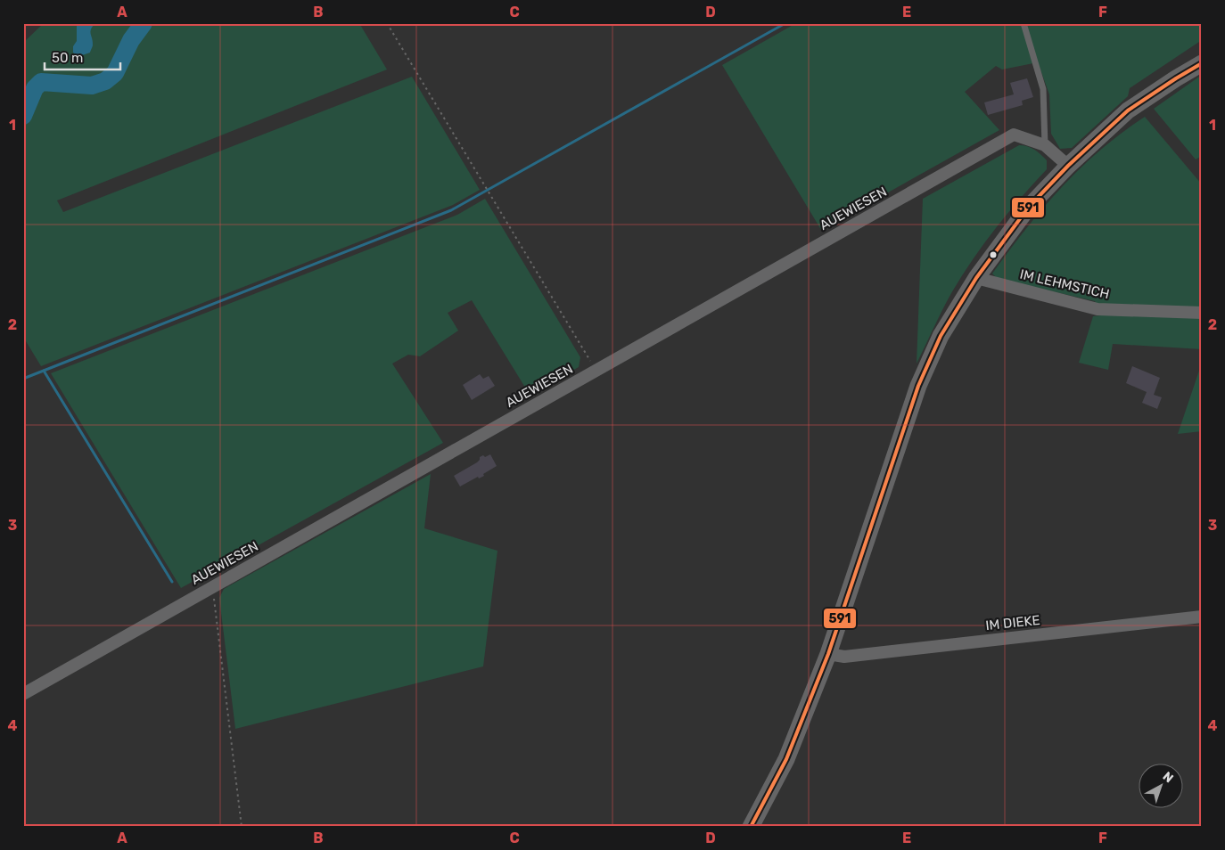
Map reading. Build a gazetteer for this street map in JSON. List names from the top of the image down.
{
  "streets": {
    "street": ["AUEWIESEN", "IM LEHMSTICH", "IM DIEKE"]
  },
  "lines": ["transit line 591"],
  "scale_bar": "50 m",
  "north": "top right",
  "grid": {
    "columns": [
      "A",
      "B",
      "C",
      "D",
      "E",
      "F"
    ],
    "rows": [
      "1",
      "2",
      "3",
      "4"
    ]
  }
}
